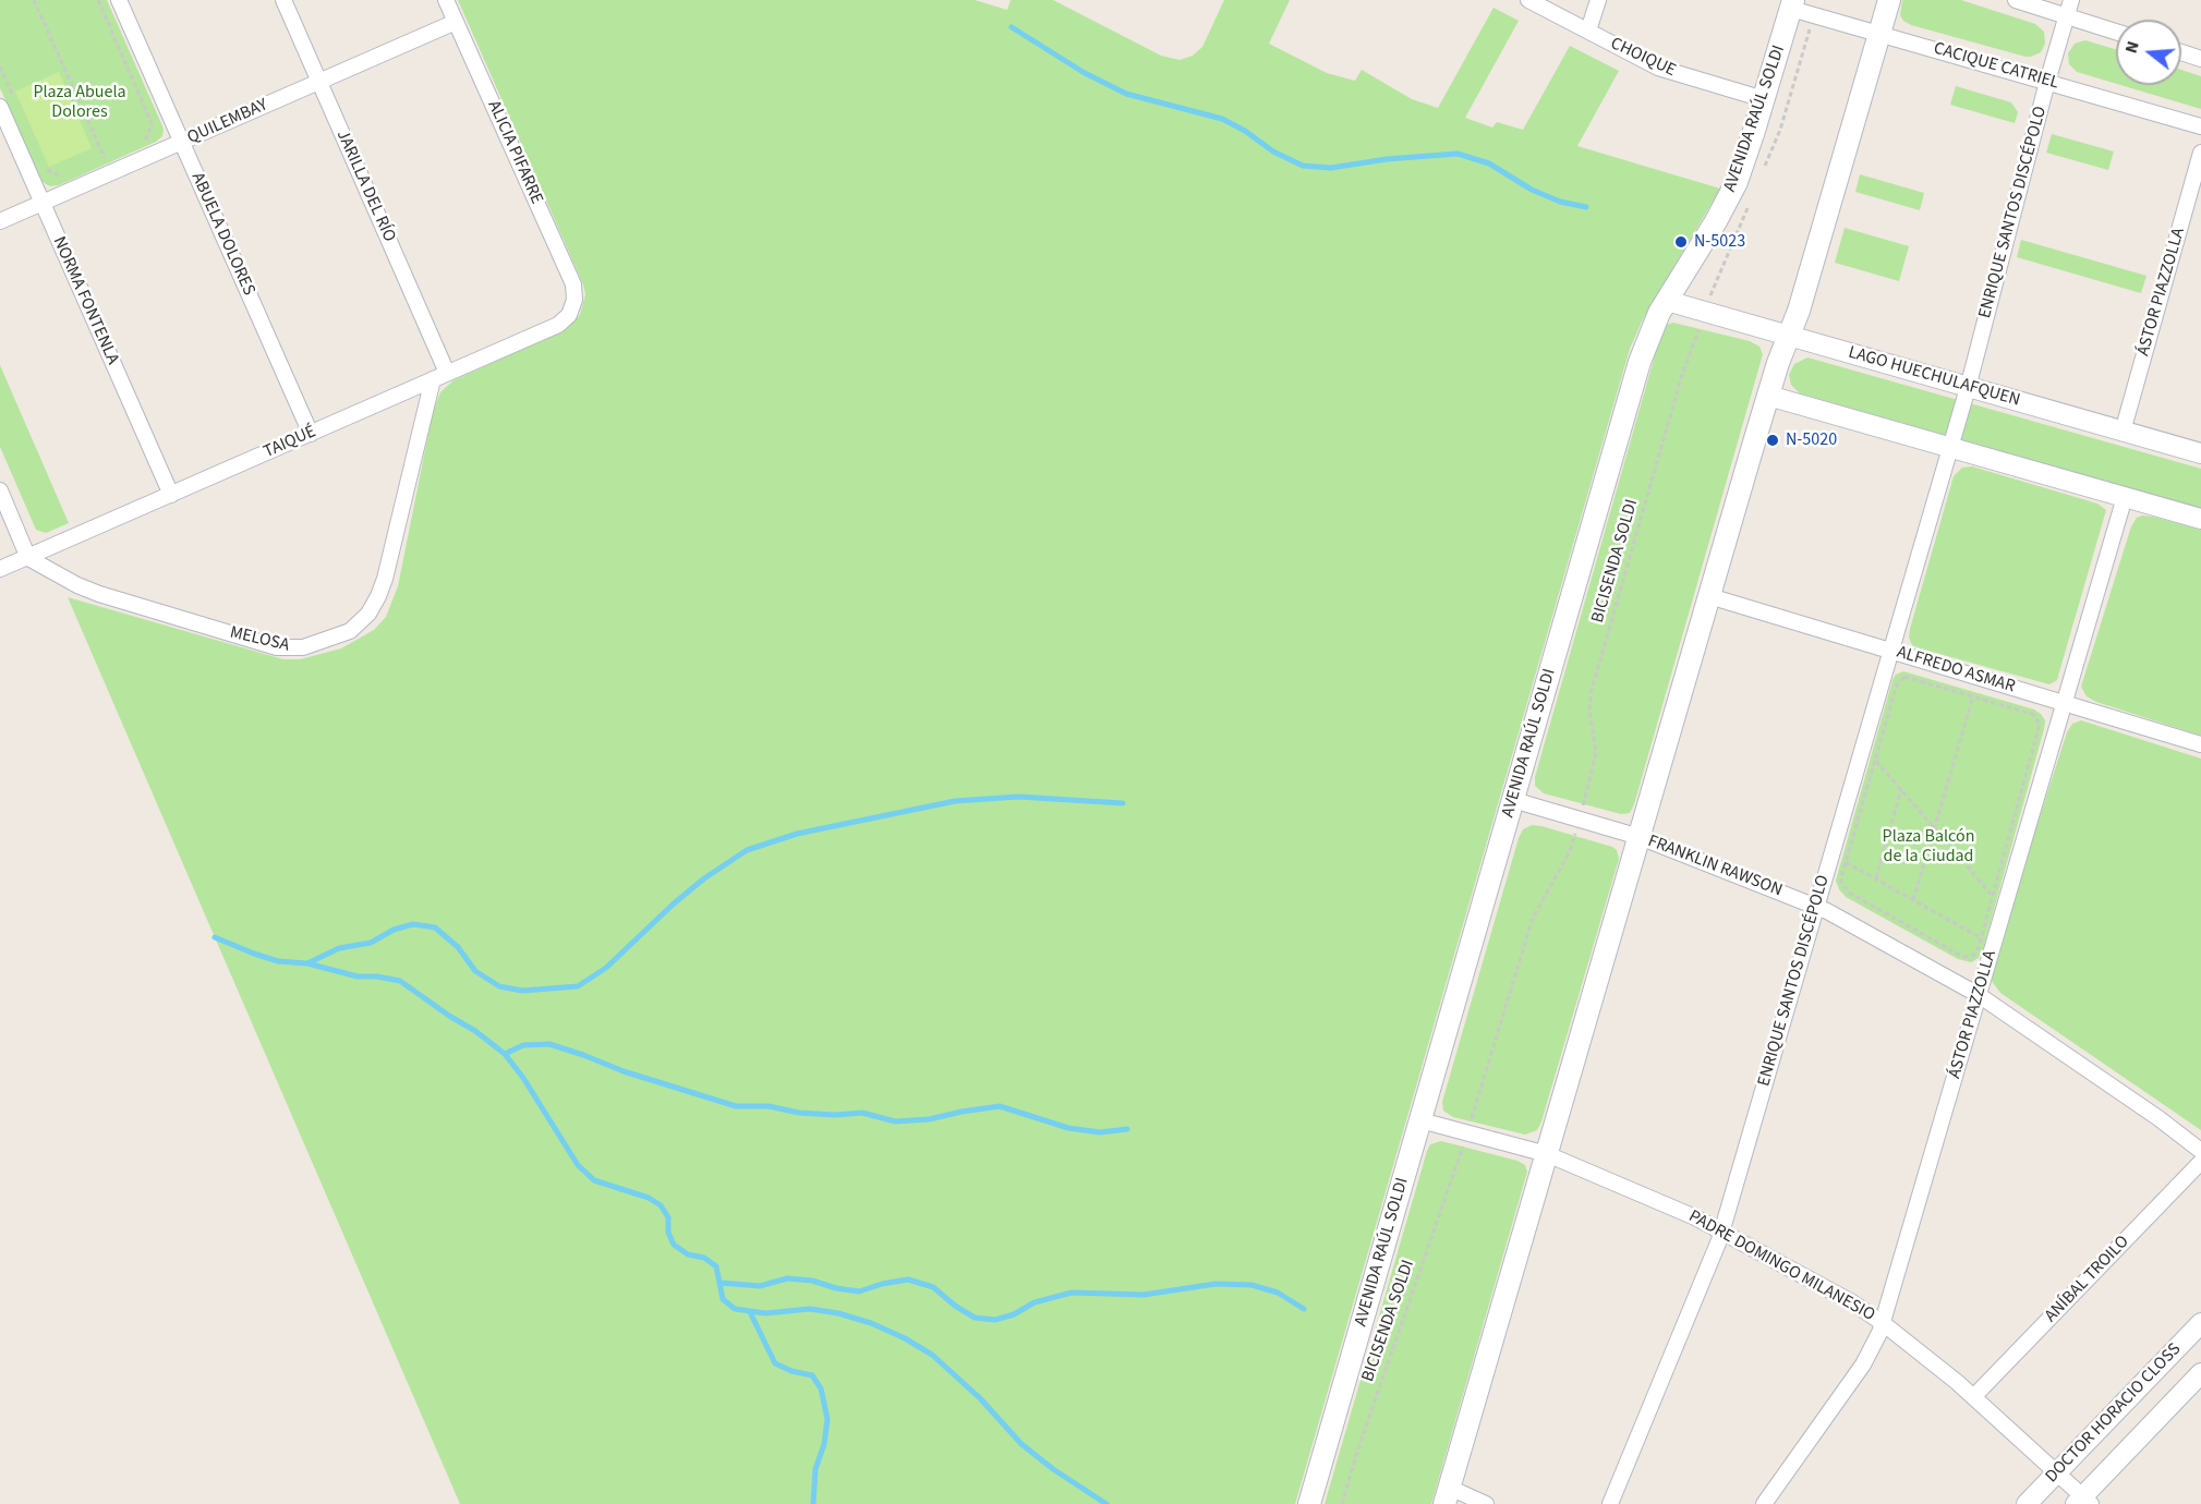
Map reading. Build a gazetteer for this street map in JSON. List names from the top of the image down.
{
  "streets": {
    "main road": ["AVENIDA RAÚL SOLDI"],
    "street": [
      "CHOIQUE",
      "CACIQUE CATRIEL",
      "QUILEMBAY",
      "ALICIA PIFARRE",
      "JARILLA DEL RÍO",
      "ENRIQUE SANTOS DISCÉPOLO",
      "ABUELA DOLORES",
      "ÁSTOR PIAZZOLLA",
      "NORMA FONTENLA",
      "LAGO HUECHULAFQUEN",
      "TAIQUÉ",
      "MELOSA",
      "ALFREDO ASMAR",
      "FRANKLIN RAWSON",
      "PADRE DOMINGO MILANESIO",
      "ANÍBAL TROILO",
      "DOCTOR HORACIO CLOSS"
    ],
    "path": ["BICISENDA SOLDI"]
  },
  "crossings": [
    ["CHOIQUE", "AVENIDA RAÚL SOLDI"],
    ["CACIQUE CATRIEL", "AVENIDA RAÚL SOLDI"],
    ["CACIQUE CATRIEL", "ENRIQUE SANTOS DISCÉPOLO"],
    ["AVENIDA RAÚL SOLDI", "LAGO HUECHULAFQUEN"],
    ["AVENIDA RAÚL SOLDI", "FRANKLIN RAWSON"],
    ["AVENIDA RAÚL SOLDI", "PADRE DOMINGO MILANESIO"],
    ["QUILEMBAY", "ALICIA PIFARRE"],
    ["QUILEMBAY", "JARILLA DEL RÍO"],
    ["QUILEMBAY", "ABUELA DOLORES"],
    ["QUILEMBAY", "NORMA FONTENLA"],
    ["ALICIA PIFARRE", "TAIQUÉ"],
    ["JARILLA DEL RÍO", "TAIQUÉ"],
    ["ENRIQUE SANTOS DISCÉPOLO", "LAGO HUECHULAFQUEN"],
    ["ENRIQUE SANTOS DISCÉPOLO", "ALFREDO ASMAR"],
    ["ENRIQUE SANTOS DISCÉPOLO", "FRANKLIN RAWSON"],
    ["ENRIQUE SANTOS DISCÉPOLO", "PADRE DOMINGO MILANESIO"],
    ["ABUELA DOLORES", "TAIQUÉ"],
    ["ÁSTOR PIAZZOLLA", "LAGO HUECHULAFQUEN"],
    ["ÁSTOR PIAZZOLLA", "ALFREDO ASMAR"],
    ["ÁSTOR PIAZZOLLA", "FRANKLIN RAWSON"],
    ["ÁSTOR PIAZZOLLA", "PADRE DOMINGO MILANESIO"],
    ["NORMA FONTENLA", "TAIQUÉ"],
    ["TAIQUÉ", "MELOSA"],
    ["PADRE DOMINGO MILANESIO", "ANÍBAL TROILO"],
    ["PADRE DOMINGO MILANESIO", "DOCTOR HORACIO CLOSS"]
  ],
  "parks": ["Plaza Abuela Dolores", "Plaza Balcón de la Ciudad"],
  "places": ["N-5023", "N-5020"],
  "north": "left"
}
